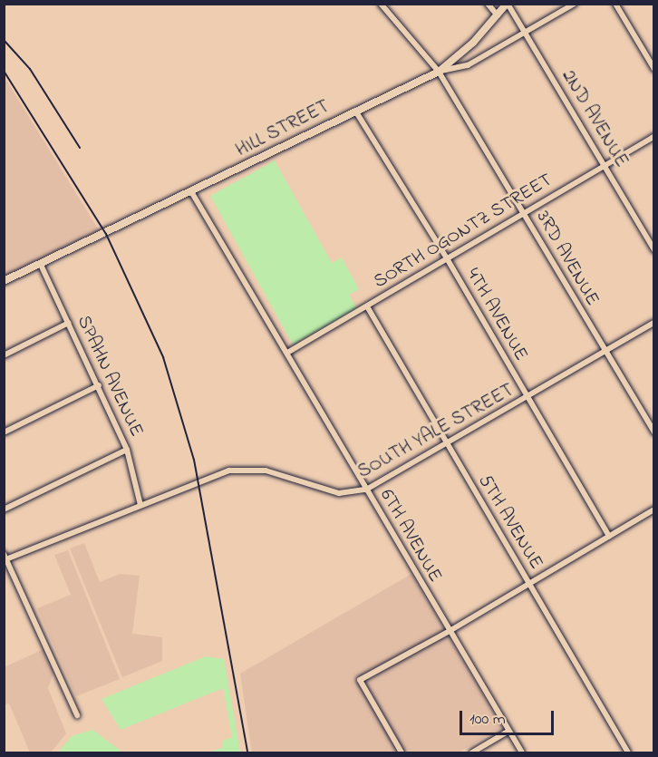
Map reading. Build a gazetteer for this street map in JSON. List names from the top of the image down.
{
  "streets": {
    "main road": ["HILL STREET"],
    "street": [
      "2ND AVENUE",
      "SORTH OGONTZ STREET",
      "3RD AVENUE",
      "4TH AVENUE",
      "SPAHN AVENUE",
      "SOUTH YALE STREET",
      "5TH AVENUE",
      "6TH AVENUE"
    ]
  },
  "crossings": [
    ["2ND AVENUE", "HILL STREET"],
    ["2ND AVENUE", "SORTH OGONTZ STREET"],
    ["HILL STREET", "3RD AVENUE"],
    ["HILL STREET", "4TH AVENUE"],
    ["HILL STREET", "SPAHN AVENUE"],
    ["HILL STREET", "6TH AVENUE"],
    ["SORTH OGONTZ STREET", "3RD AVENUE"],
    ["SORTH OGONTZ STREET", "4TH AVENUE"],
    ["SORTH OGONTZ STREET", "5TH AVENUE"],
    ["SORTH OGONTZ STREET", "6TH AVENUE"],
    ["3RD AVENUE", "SOUTH YALE STREET"],
    ["4TH AVENUE", "SOUTH YALE STREET"],
    ["SPAHN AVENUE", "SOUTH YALE STREET"],
    ["SOUTH YALE STREET", "5TH AVENUE"],
    ["SOUTH YALE STREET", "6TH AVENUE"]
  ],
  "scale_bar": "100 m"
}
